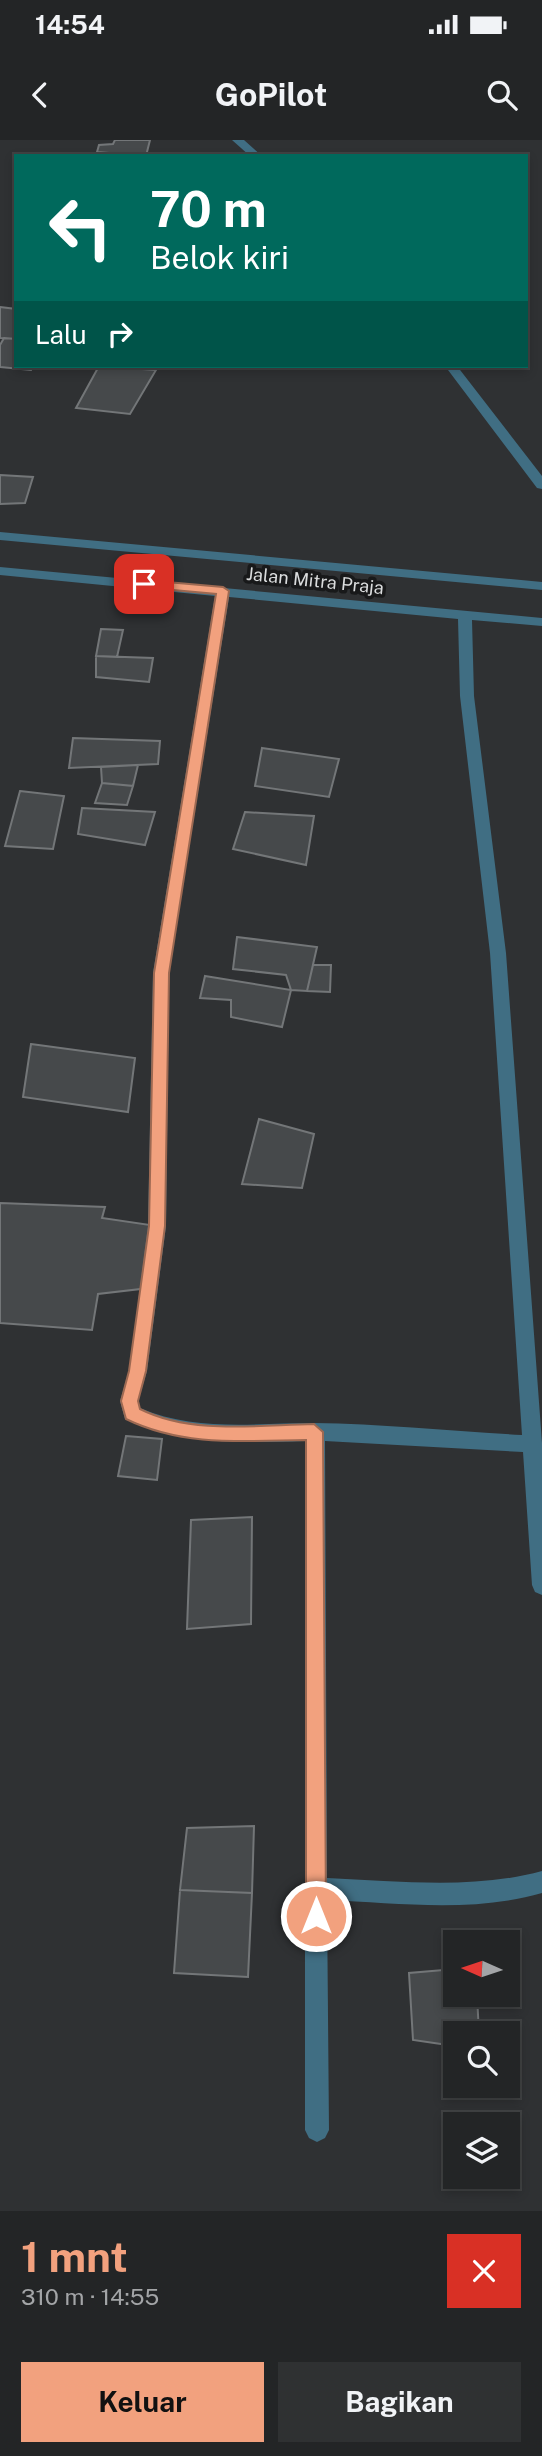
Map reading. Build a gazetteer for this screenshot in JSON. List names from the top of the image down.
{
  "streets": {
    "street": ["Jalan Mitra Praja"]
  },
  "north": "left",
  "page": {
    "status": "14:54",
    "header": "GoPilot",
    "turn": ["70 m", "Belok kiri"],
    "then": "Lalu",
    "heading": ["1 mnt", "310 m · 14:55"],
    "buttons": ["Keluar", "Bagikan"]
  }
}
